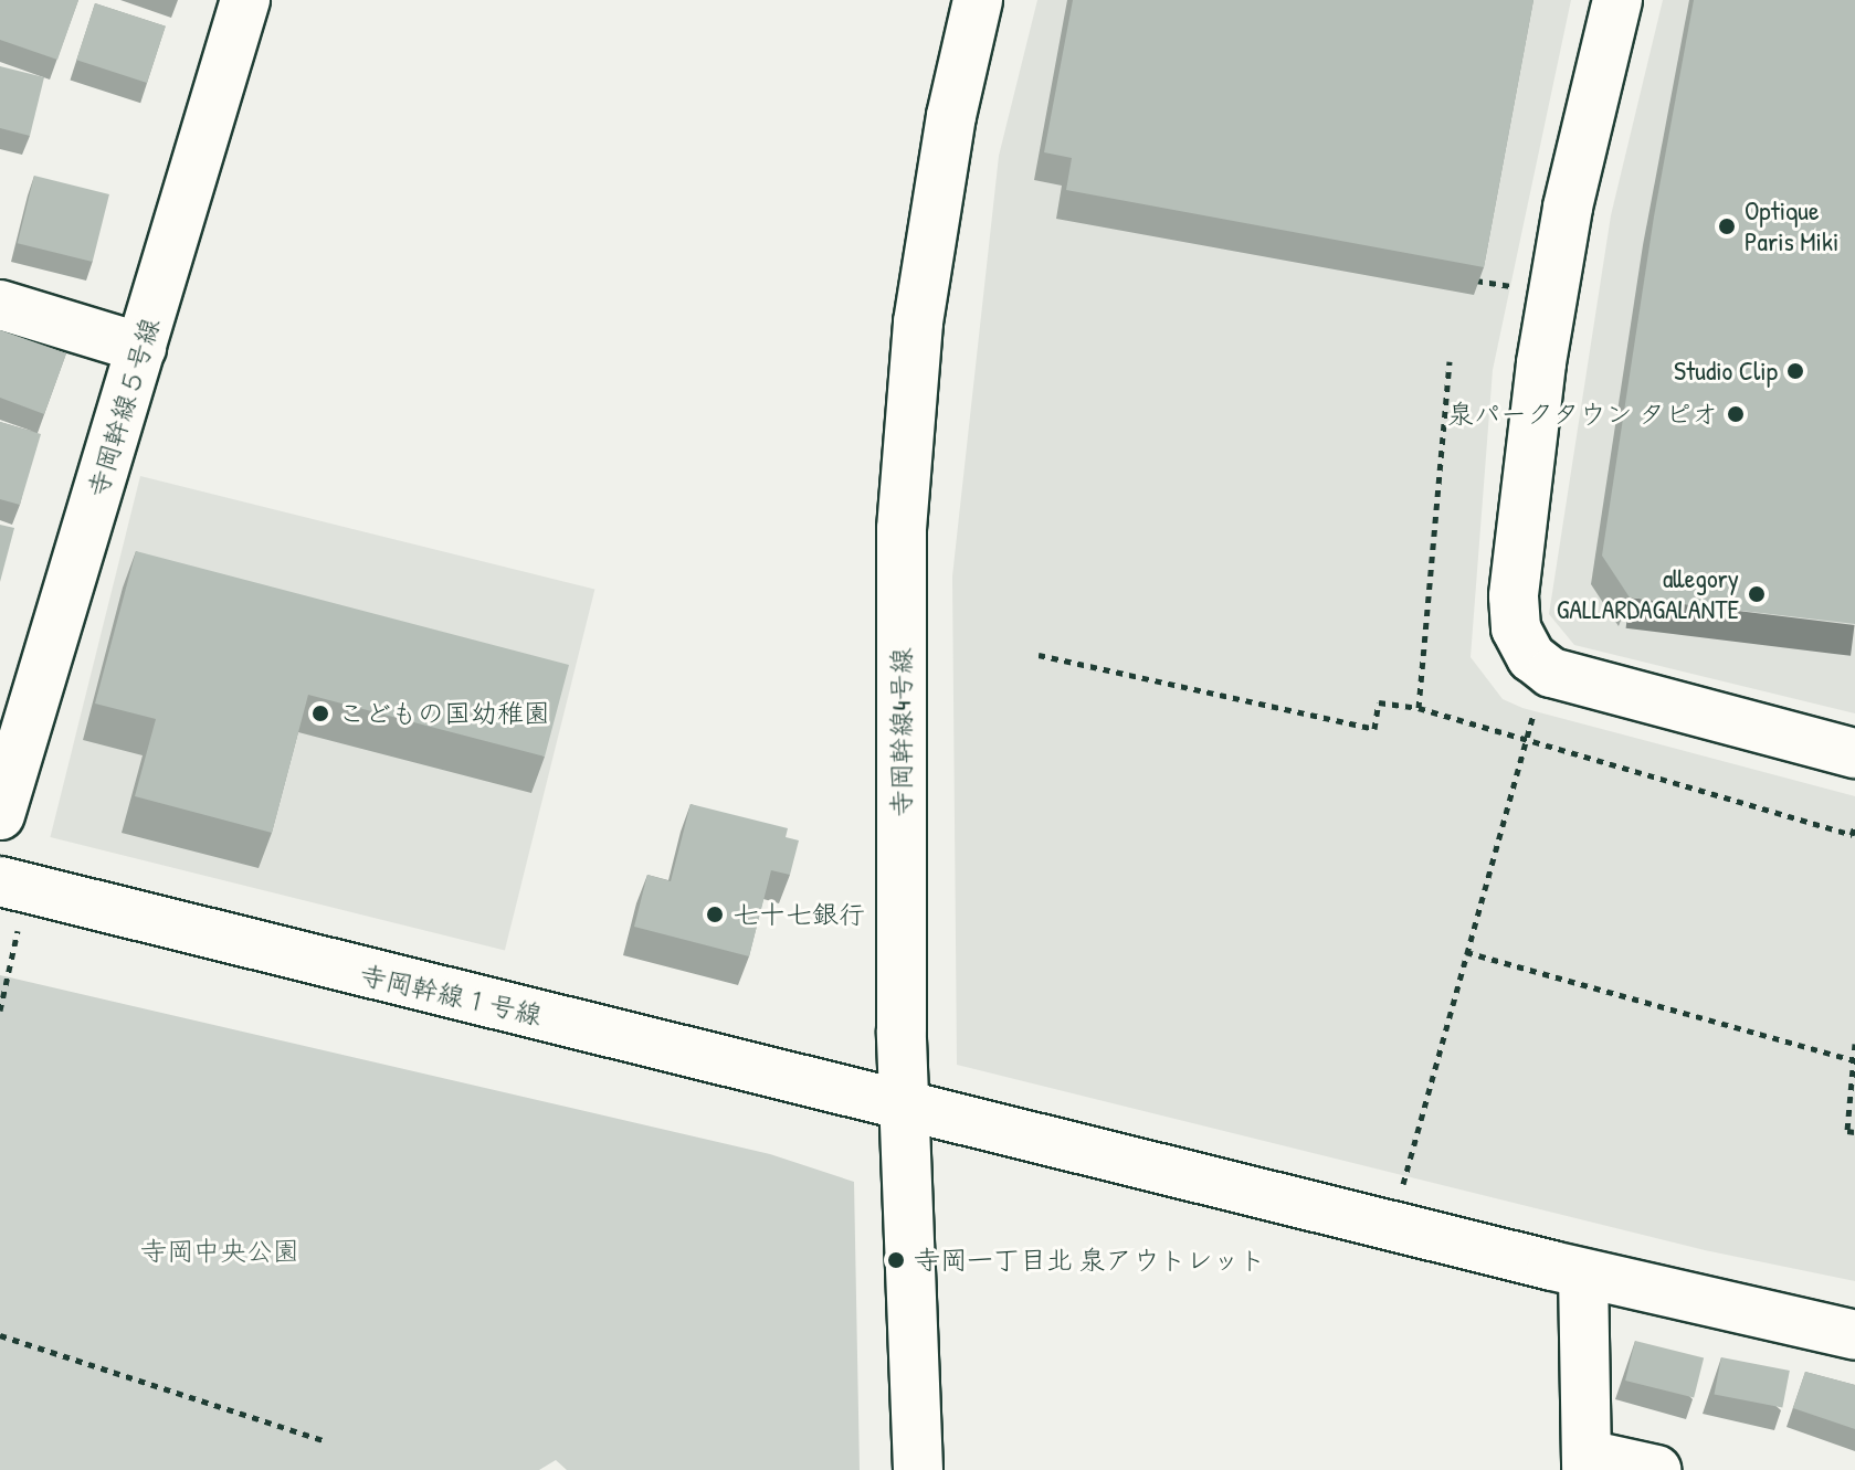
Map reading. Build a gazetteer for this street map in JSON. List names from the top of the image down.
{
  "streets": {
    "street": ["寺岡幹線５号線", "寺岡幹線4号線", "寺岡幹線１号線"]
  },
  "crossings": [
    ["寺岡幹線4号線", "寺岡幹線１号線"]
  ],
  "parks": ["寺岡中央公園"],
  "places": [
    "Optique Paris Miki",
    "Studio Clip",
    "泉パークタウン タピオ",
    "allegory GALLARDAGALANTE",
    "こどもの国幼稚園",
    "七十七銀行",
    "寺岡一丁目北 泉アウトレット"
  ]
}
